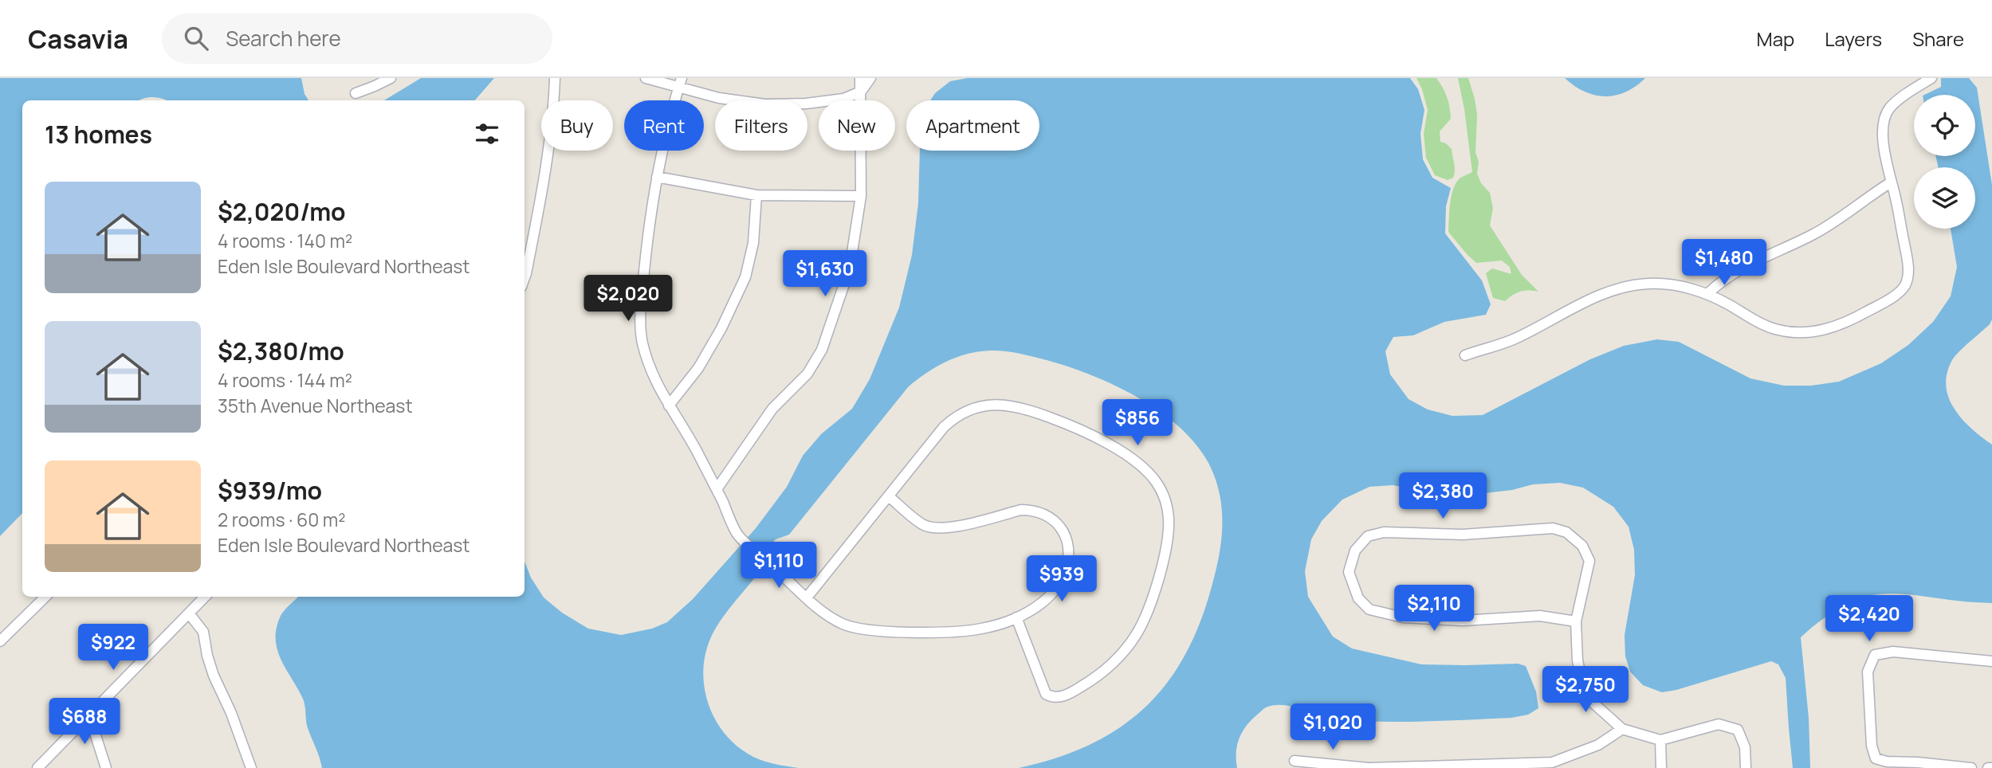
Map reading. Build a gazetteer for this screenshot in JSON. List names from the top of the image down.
{
  "page": {
    "header": "Casavia",
    "search": "Search here",
    "nav": ["Map", "Layers", "Share"],
    "chip": [
      "Buy",
      "Rent",
      "Filters",
      "New",
      "Apartment"
    ],
    "heading": "13 homes",
    "list": [
      {
        "name": "$2,020/mo",
        "note": "4 rooms · 140 m² · Eden Isle Boulevard Northeast"
      },
      {
        "name": "$2,380/mo",
        "note": "4 rooms · 144 m² · 35th Avenue Northeast"
      },
      {
        "name": "$939/mo",
        "note": "2 rooms · 60 m² · Eden Isle Boulevard Northeast"
      }
    ],
    "price": [
      "$1,480",
      "$1,630",
      "$2,020",
      "$856",
      "$2,380",
      "$1,110",
      "$939",
      "$2,110",
      "$2,420",
      "$922",
      "$2,750",
      "$688",
      "$1,020"
    ]
  }
}
